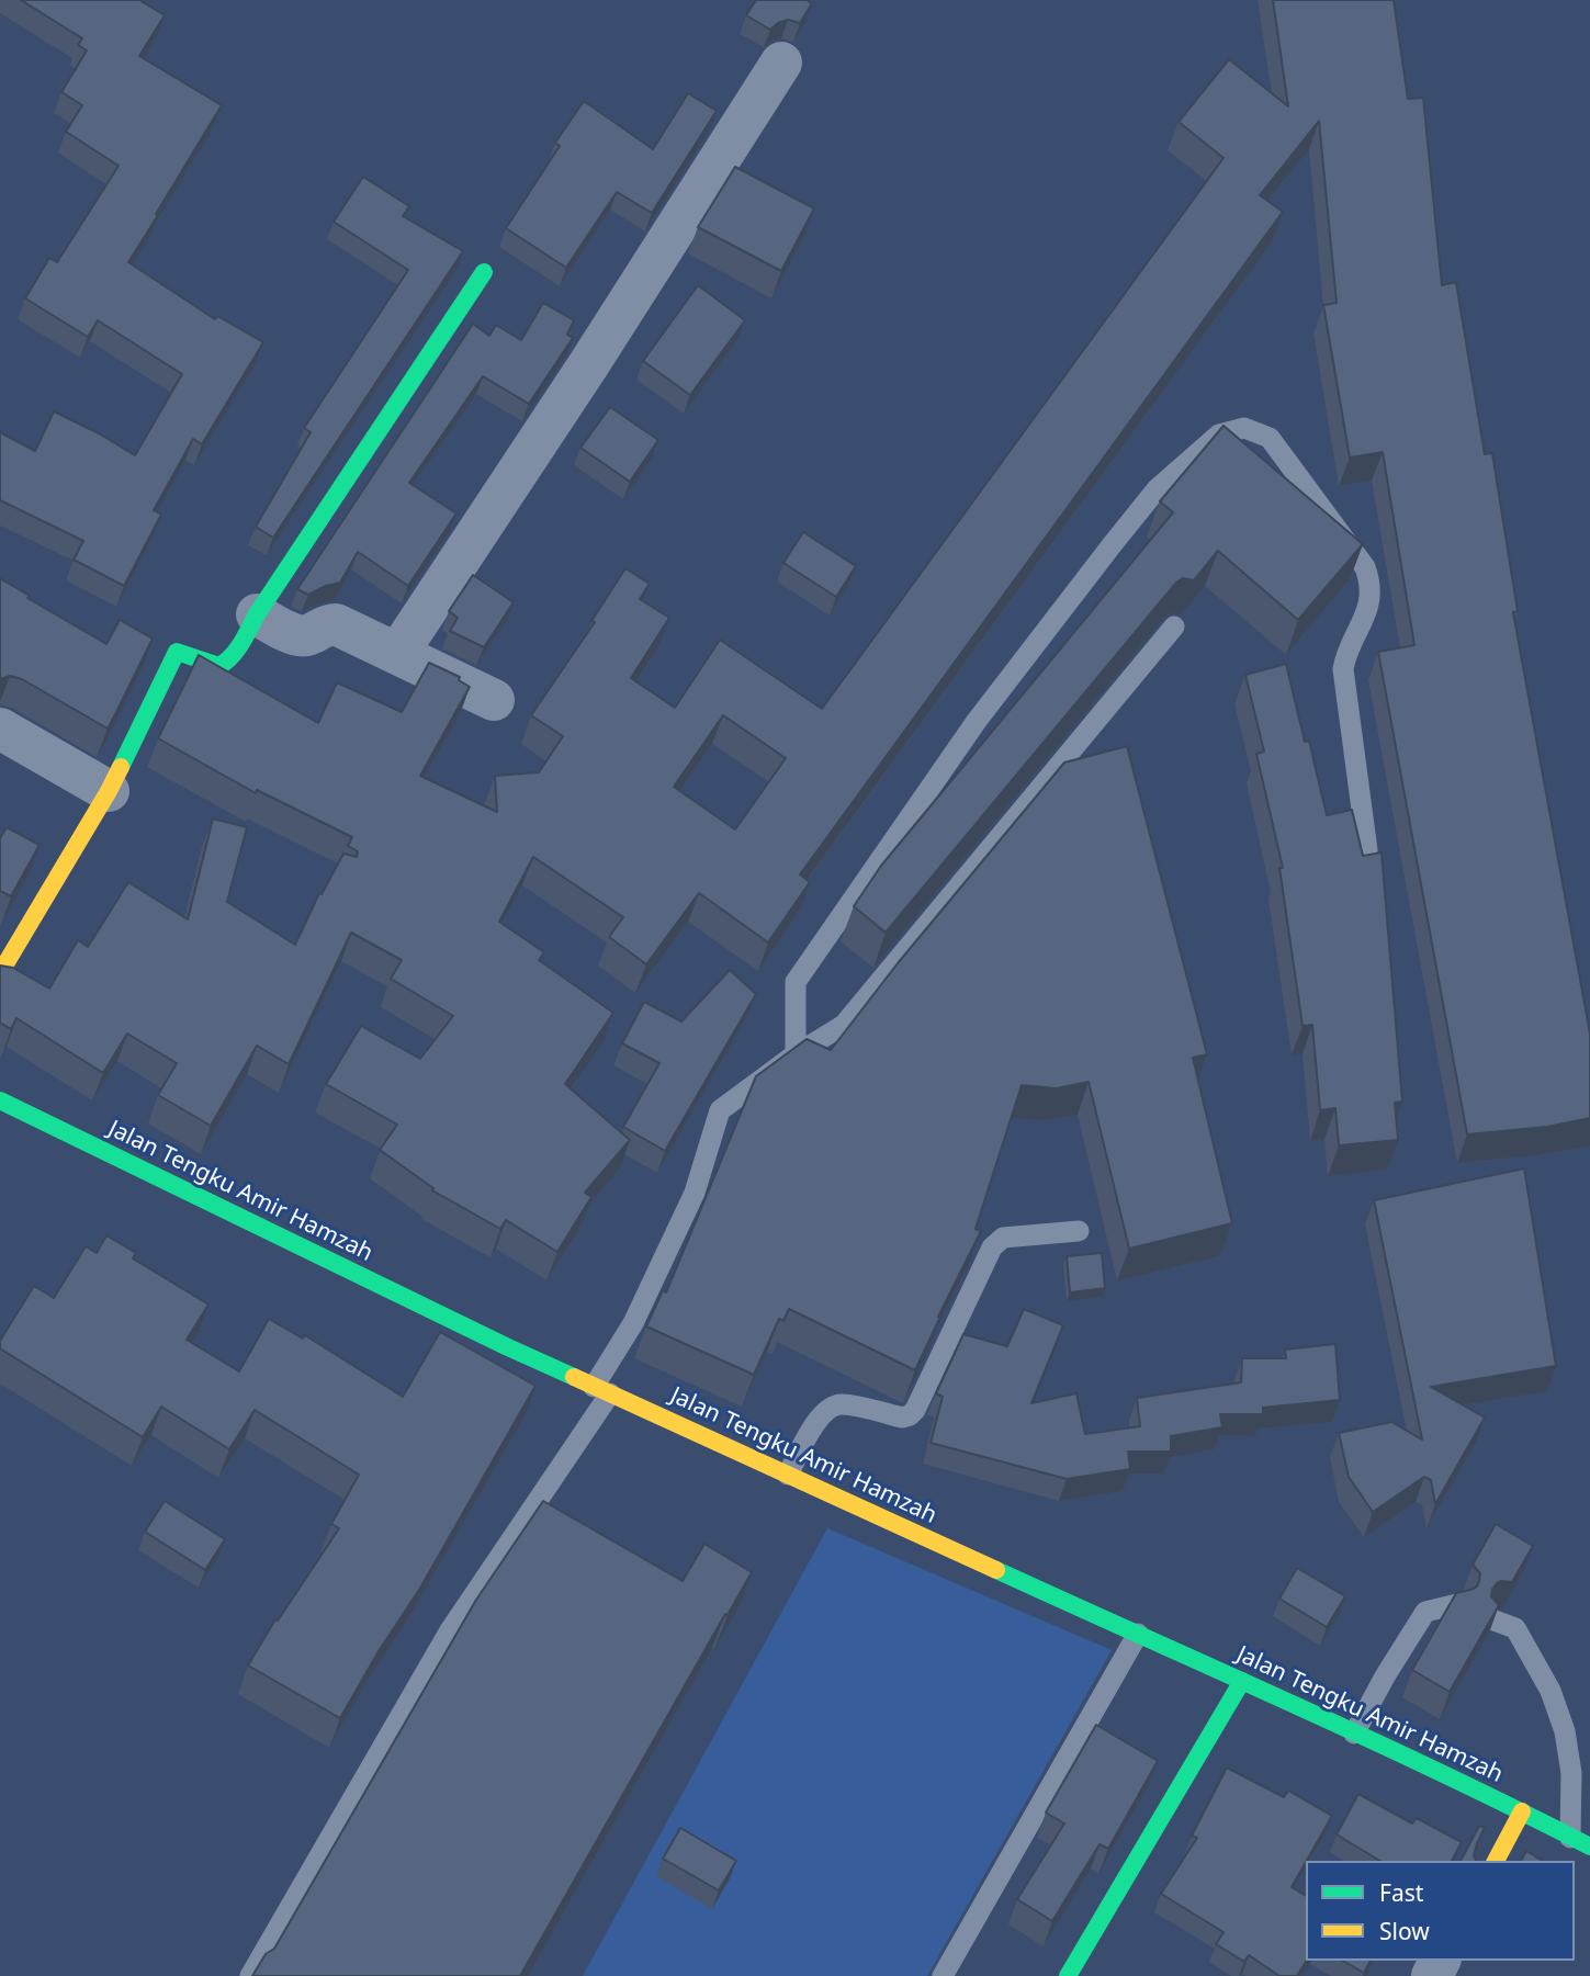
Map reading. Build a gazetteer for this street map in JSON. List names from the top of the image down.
{
  "streets": {
    "main road": ["Jalan Tengku Amir Hamzah"]
  },
  "legend": ["Fast", "Slow"]
}
